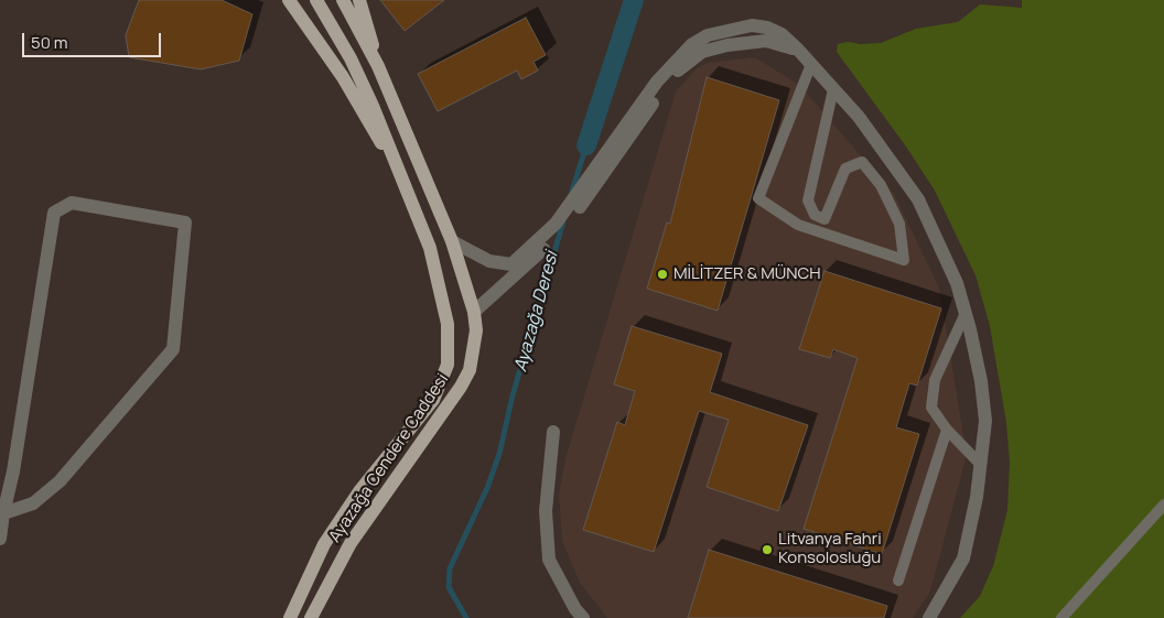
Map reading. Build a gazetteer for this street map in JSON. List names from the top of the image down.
{
  "streets": {
    "main road": ["Ayazağa Cendere Caddesi"]
  },
  "water": ["Ayazağa Deresi"],
  "places": ["MİLİTZER & MÜNCH", "Litvanya Fahri Konsolosluğu"],
  "scale_bar": "50 m"
}
